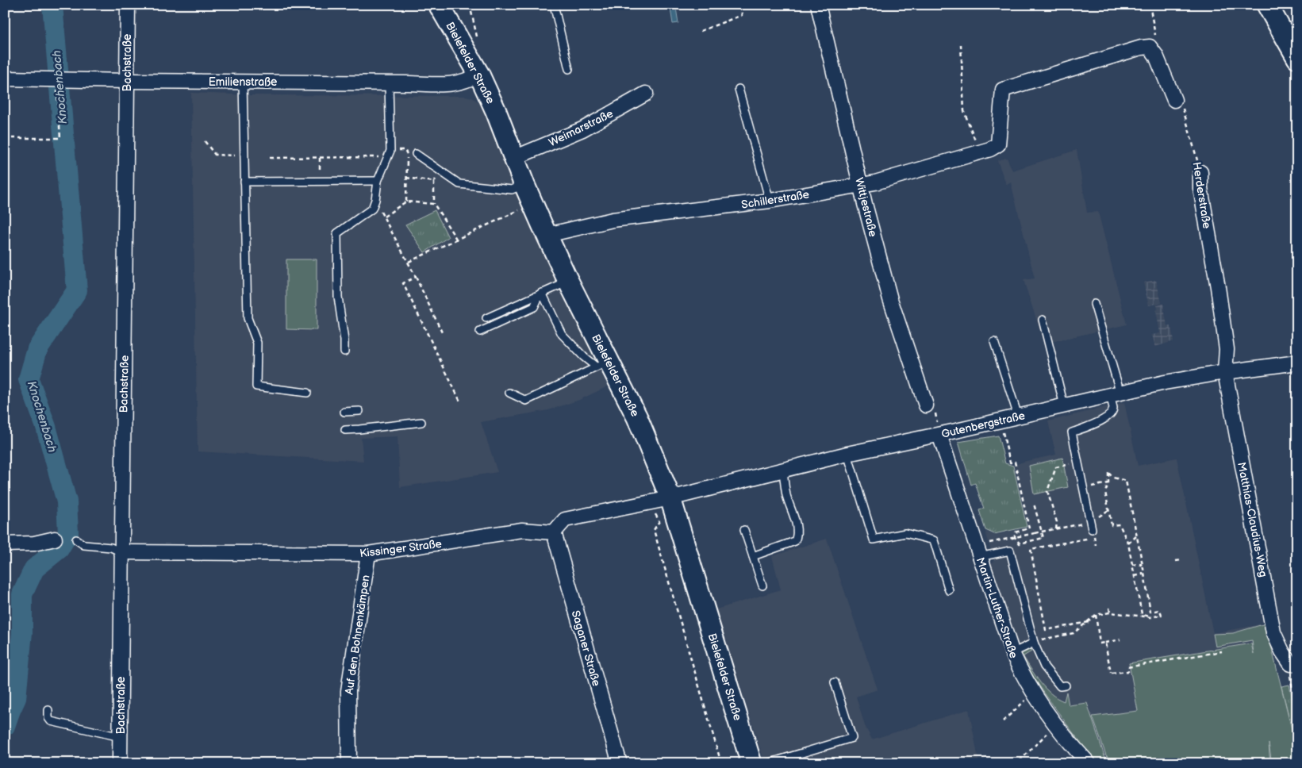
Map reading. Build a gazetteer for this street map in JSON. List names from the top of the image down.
{
  "streets": {
    "main road": ["Bielefelder Straße"],
    "street": [
      "Bachstraße",
      "Emilienstraße",
      "Weimarstraße",
      "Herderstraße",
      "Schillerstraße",
      "Wittjestraße",
      "Gutenbergstraße",
      "Matthias-Claudius-Weg",
      "Kissinger Straße",
      "Martin-Luther-Straße",
      "Auf den Bohnenkämpen",
      "Saganer Straße"
    ]
  },
  "crossings": [
    ["Bachstraße", "Emilienstraße"],
    ["Bachstraße", "Kissinger Straße"],
    ["Bielefelder Straße", "Emilienstraße"],
    ["Bielefelder Straße", "Weimarstraße"],
    ["Bielefelder Straße", "Schillerstraße"],
    ["Bielefelder Straße", "Gutenbergstraße"],
    ["Herderstraße", "Gutenbergstraße"],
    ["Herderstraße", "Matthias-Claudius-Weg"],
    ["Schillerstraße", "Wittjestraße"],
    ["Gutenbergstraße", "Matthias-Claudius-Weg"],
    ["Gutenbergstraße", "Martin-Luther-Straße"],
    ["Kissinger Straße", "Auf den Bohnenkämpen"],
    ["Kissinger Straße", "Saganer Straße"]
  ],
  "water": ["Knochenbach"]
}
